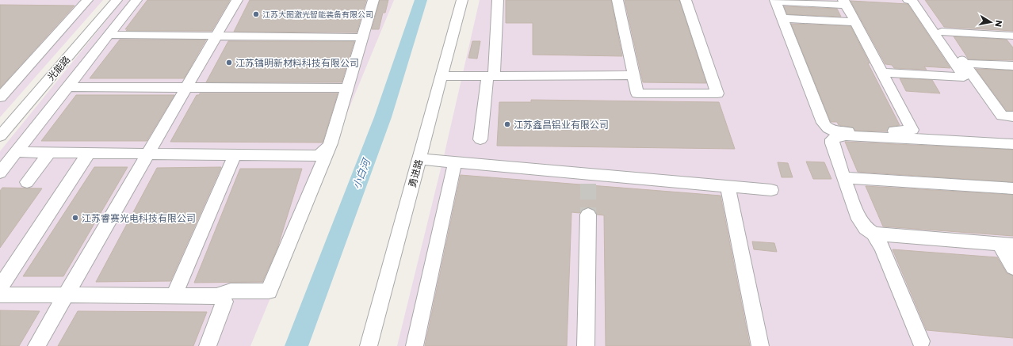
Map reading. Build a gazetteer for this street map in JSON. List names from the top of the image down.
{
  "streets": {
    "street": ["光能路", "勇进路"]
  },
  "water": ["小白河"],
  "places": [
    "江苏大图激光智能装备有限公司",
    "江苏镭明新材料科技有限公司",
    "江苏鑫昌铝业有限公司",
    "江苏睿赛光电科技有限公司"
  ],
  "north": "right"
}
